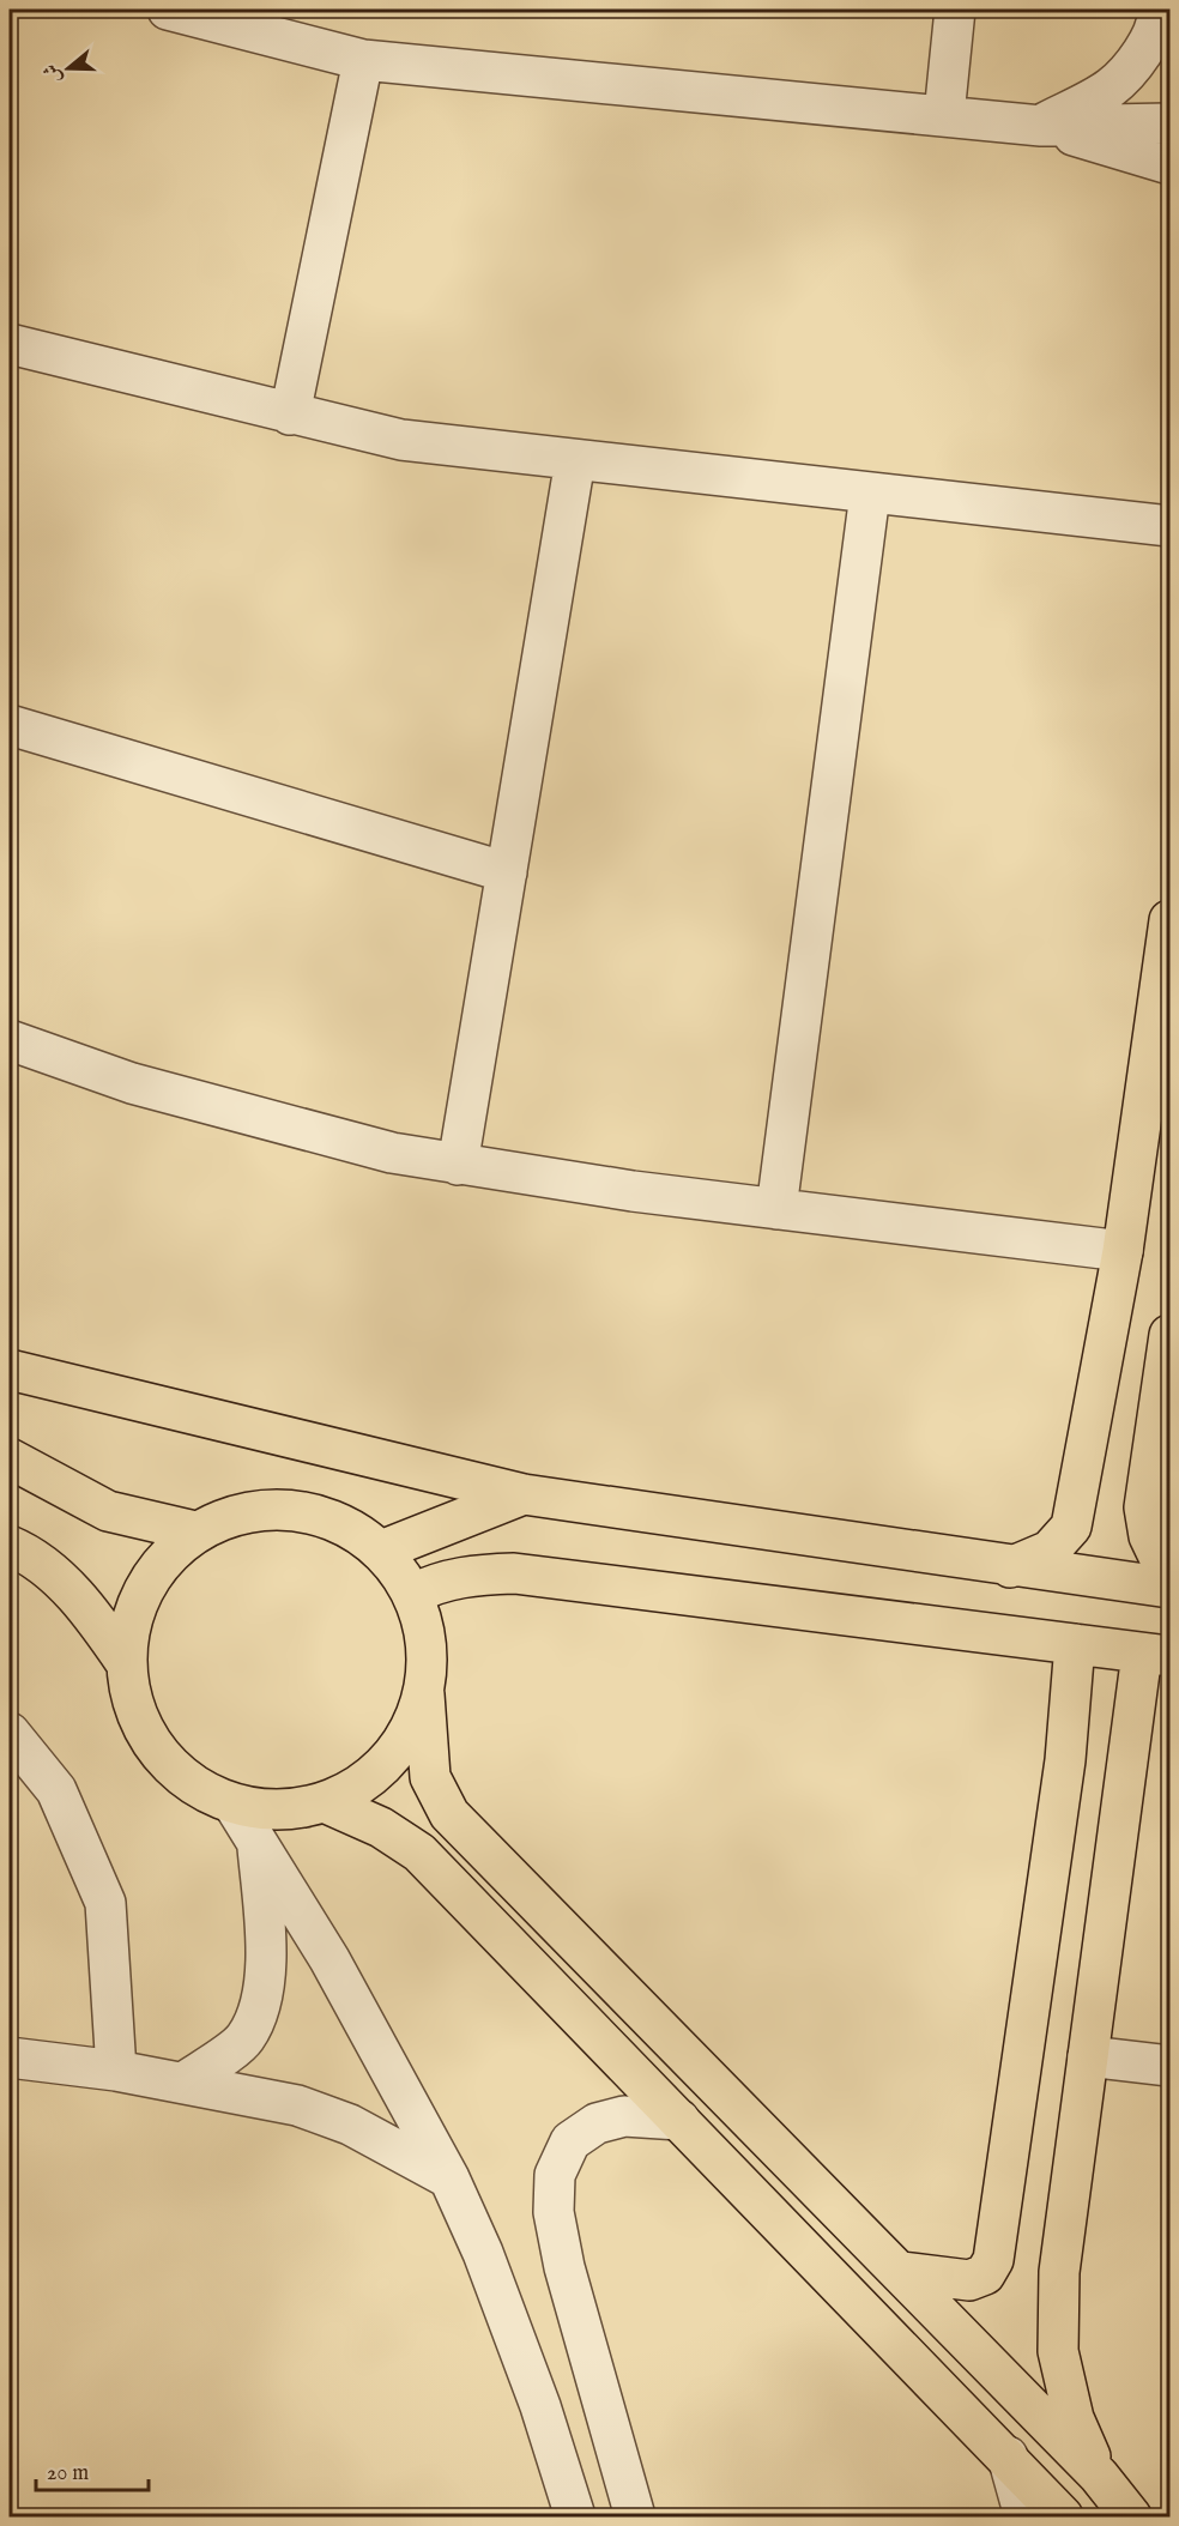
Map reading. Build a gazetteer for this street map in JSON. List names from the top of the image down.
{
  "scale_bar": "20 m",
  "north": "left"
}
